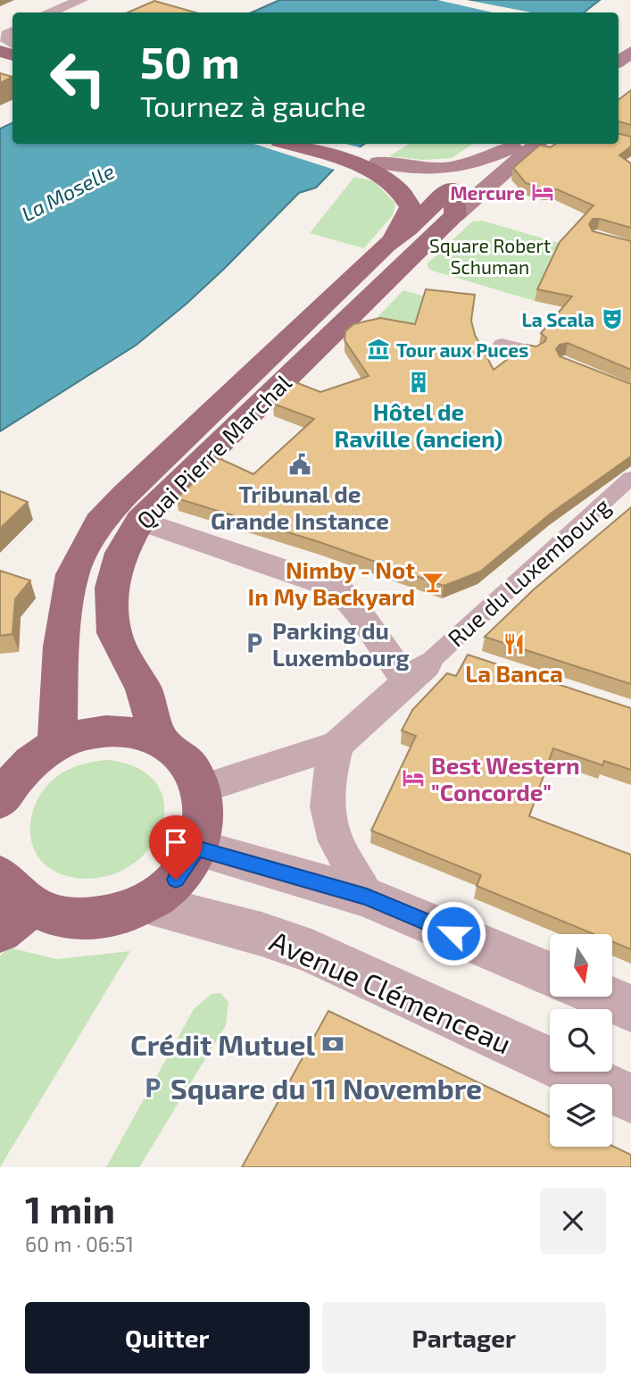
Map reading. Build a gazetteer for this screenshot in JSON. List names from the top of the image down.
{
  "streets": {
    "main road": ["Quai Pierre Marchal"],
    "street": ["Rue du Luxembourg", "Avenue Clémenceau"]
  },
  "water": ["La Moselle"],
  "parks": ["Square Robert Schuman"],
  "places": {
    "hotel": ["Mercure", "Best Western \"Concorde\""],
    "theatre": ["La Scala"],
    "museum": ["Tour aux Puces"],
    "building": ["Hôtel de Raville (ancien)"],
    "public building": ["Tribunal de Grande Instance"],
    "bar": ["Nimby - Not In My Backyard"],
    "parking": ["Parking du Luxembourg", "Square du 11 Novembre"],
    "restaurant": ["La Banca"],
    "bank": ["Crédit Mutuel"]
  },
  "north": "bottom",
  "page": {
    "turn": ["50 m", "Tournez à gauche"],
    "heading": ["1 min", "60 m · 06:51"],
    "buttons": ["Quitter", "Partager"]
  }
}
